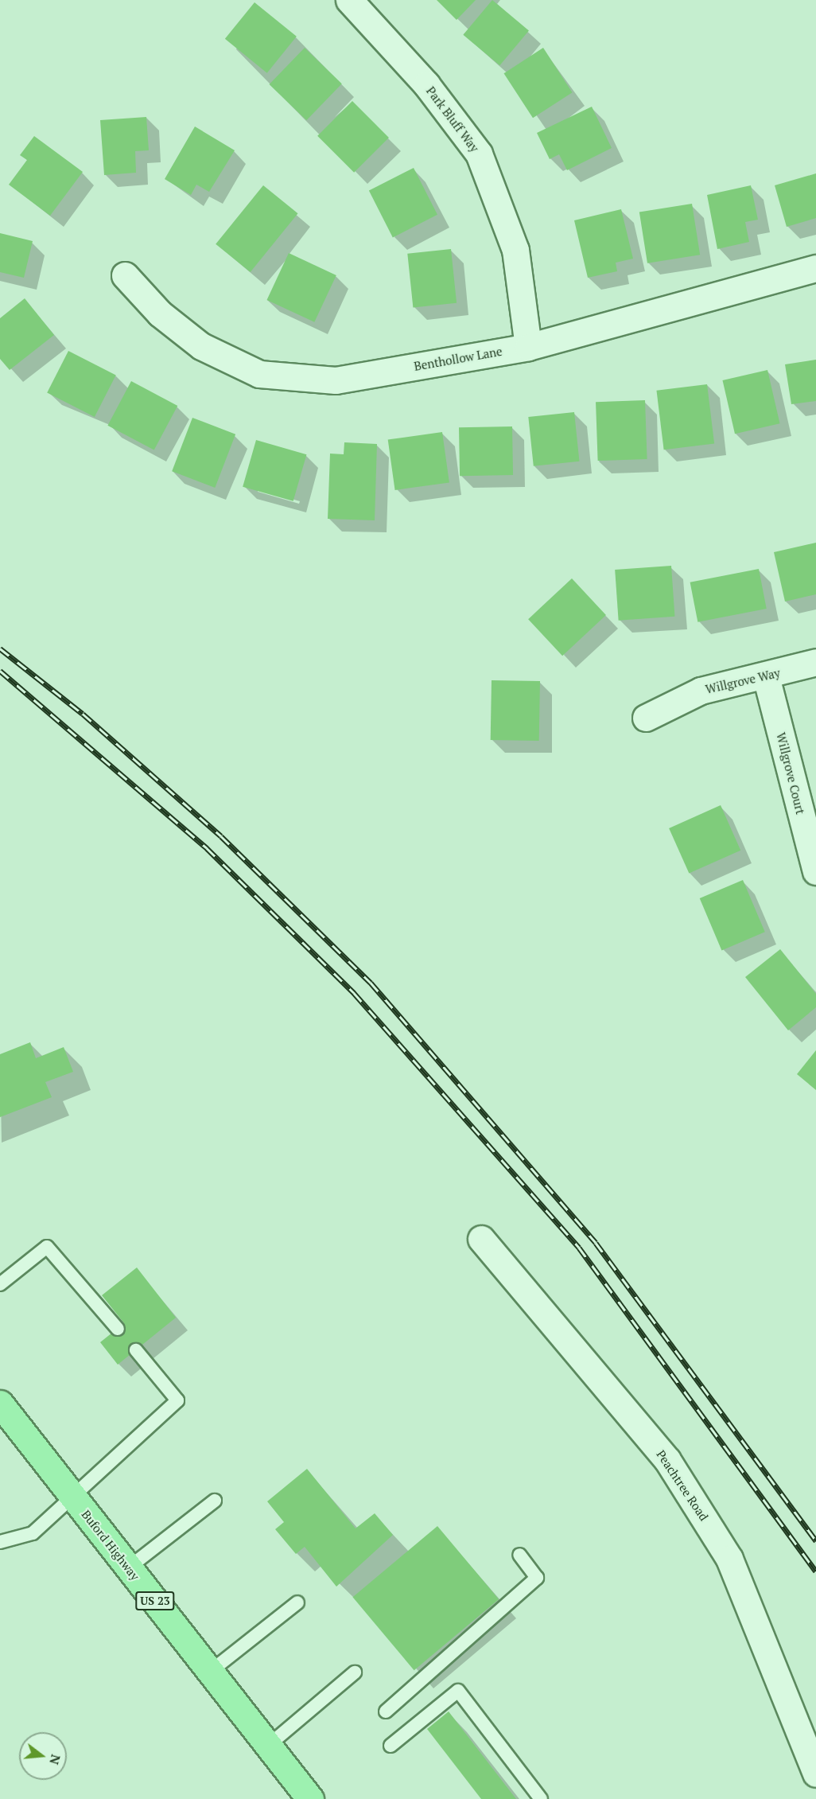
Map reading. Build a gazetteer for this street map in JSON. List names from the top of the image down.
{
  "streets": {
    "main road": ["Buford Highway", "US 23"],
    "street": [
      "Park Bluff Way",
      "Benthollow Lane",
      "Willgrove Way",
      "Willgrove Court",
      "Peachtree Road"
    ]
  },
  "crossings": [
    ["Park Bluff Way", "Benthollow Lane"],
    ["Willgrove Way", "Willgrove Court"]
  ],
  "north": "right"
}
